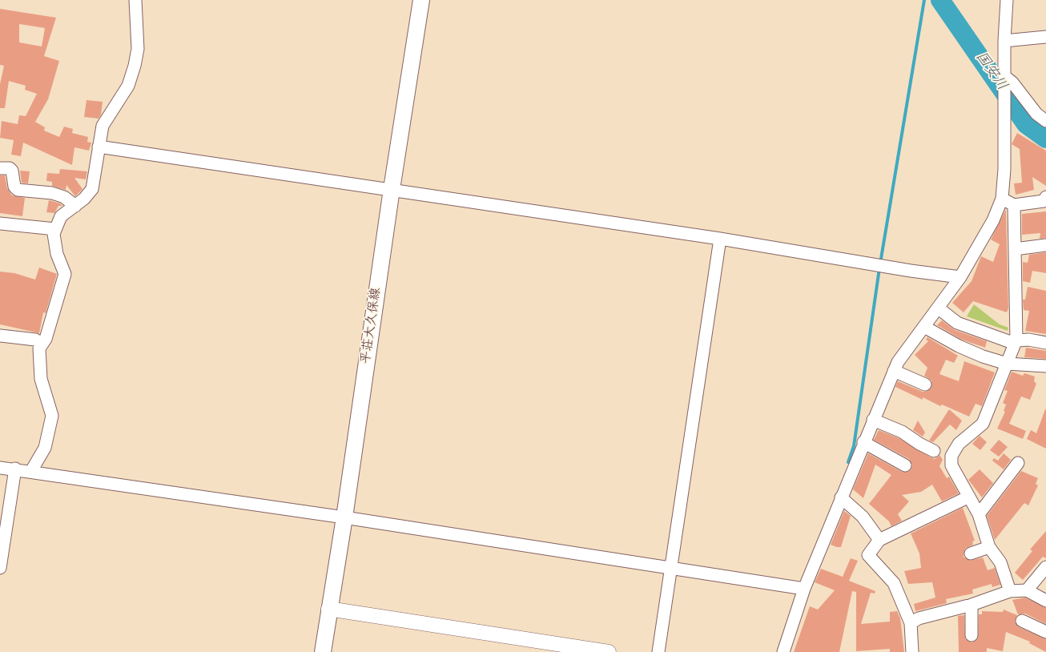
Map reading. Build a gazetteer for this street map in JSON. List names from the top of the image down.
{
  "streets": {
    "main road": ["平荘大久保線"]
  },
  "water": ["国安川"]
}
